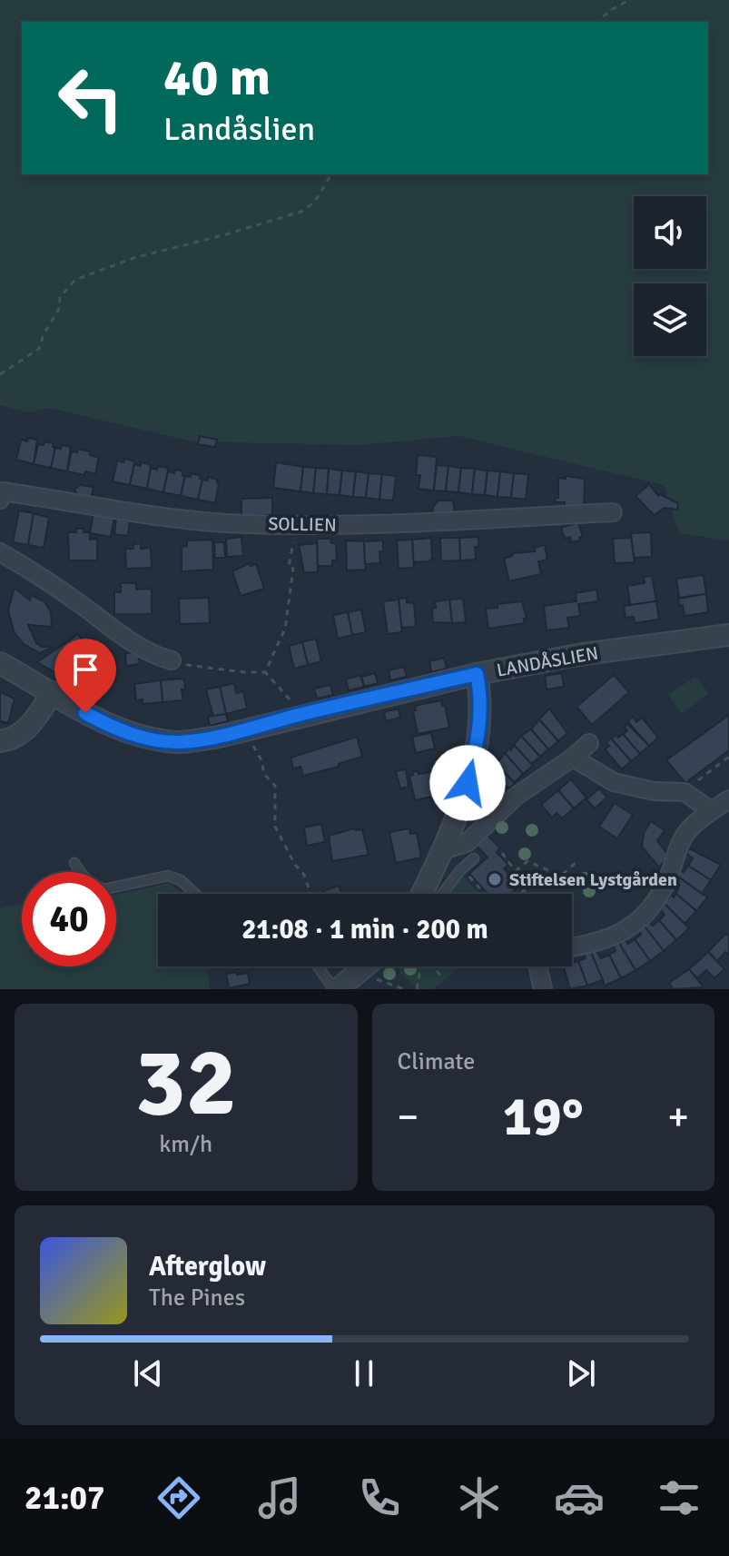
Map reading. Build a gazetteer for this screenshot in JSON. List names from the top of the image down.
{
  "streets": {
    "street": ["SOLLIEN", "LANDÅSLIEN"]
  },
  "places": ["Stiftelsen Lystgården"],
  "page": {
    "turn": ["40 m", "Landåslien"],
    "limit": "40",
    "trip": "21:08 · 1 min · 200 m",
    "tile": [
      ["32", "km/h"],
      "Climate"
    ],
    "heat": ["−", "19°", "+"],
    "song": ["Afterglow", "The Pines"],
    "tabs": "21:07"
  }
}
